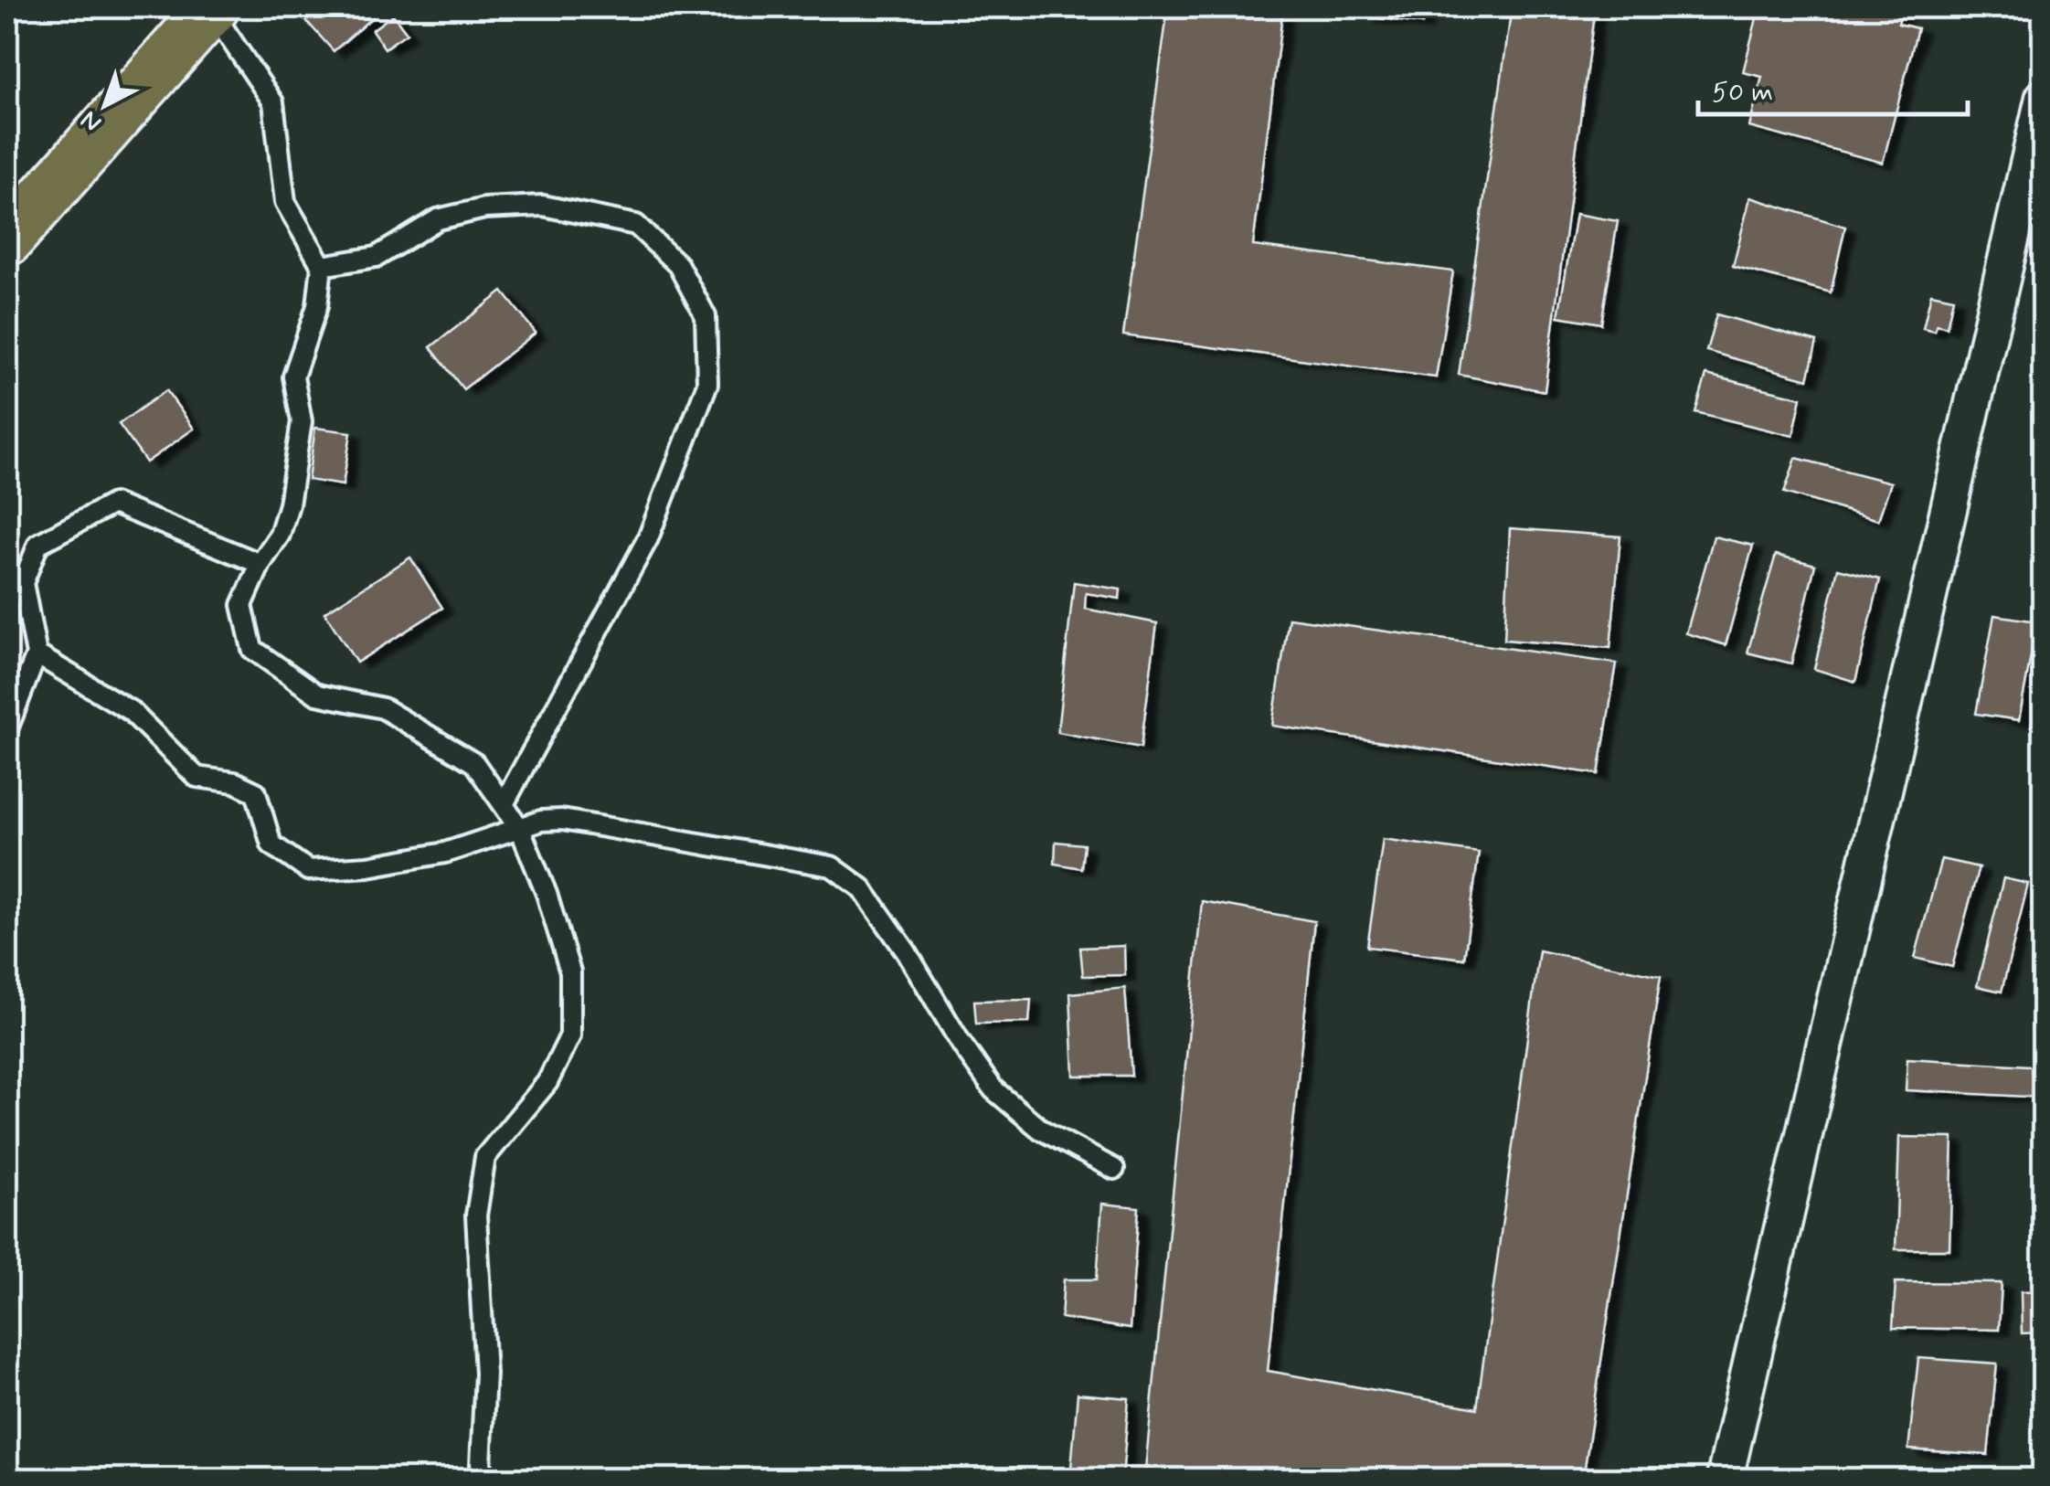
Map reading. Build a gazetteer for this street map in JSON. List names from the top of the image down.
{
  "scale_bar": "50 m",
  "north": "bottom left"
}
